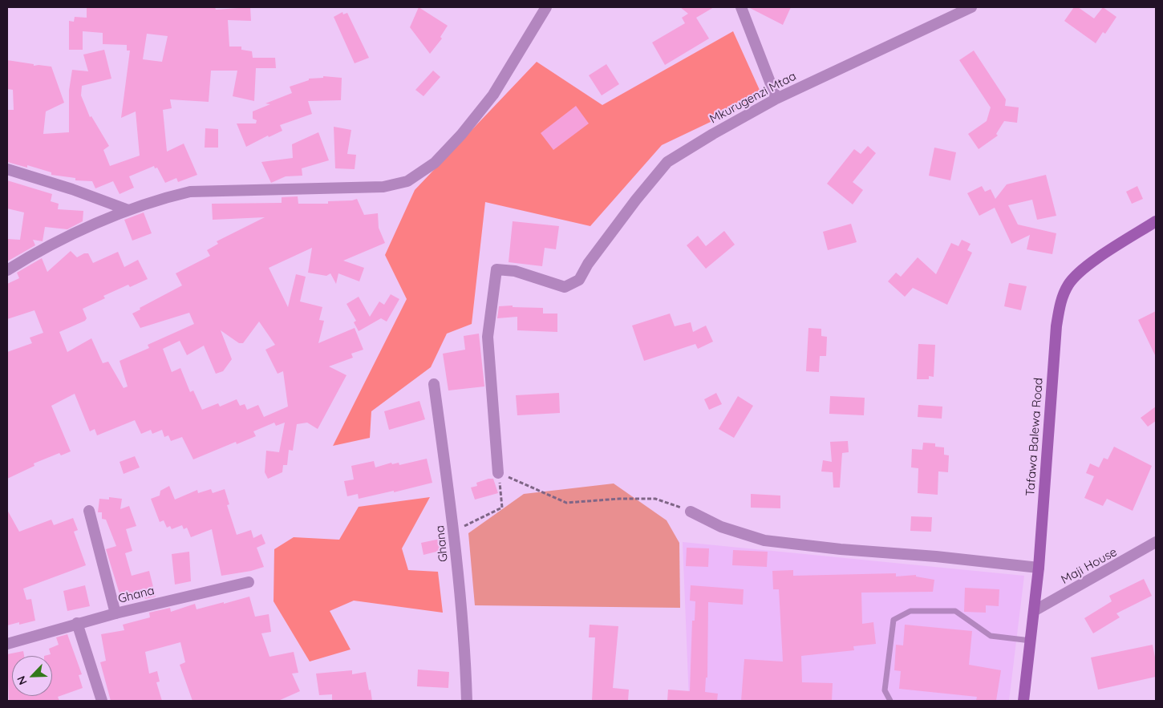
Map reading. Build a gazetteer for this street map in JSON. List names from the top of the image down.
{
  "streets": {
    "main road": ["Tafawa Balewa Road"],
    "street": ["Mkurugenzi Mtaa", "Ghana", "Maji House"]
  },
  "crossings": [
    ["Tafawa Balewa Road", "Maji House"]
  ],
  "north": "bottom left"
}
